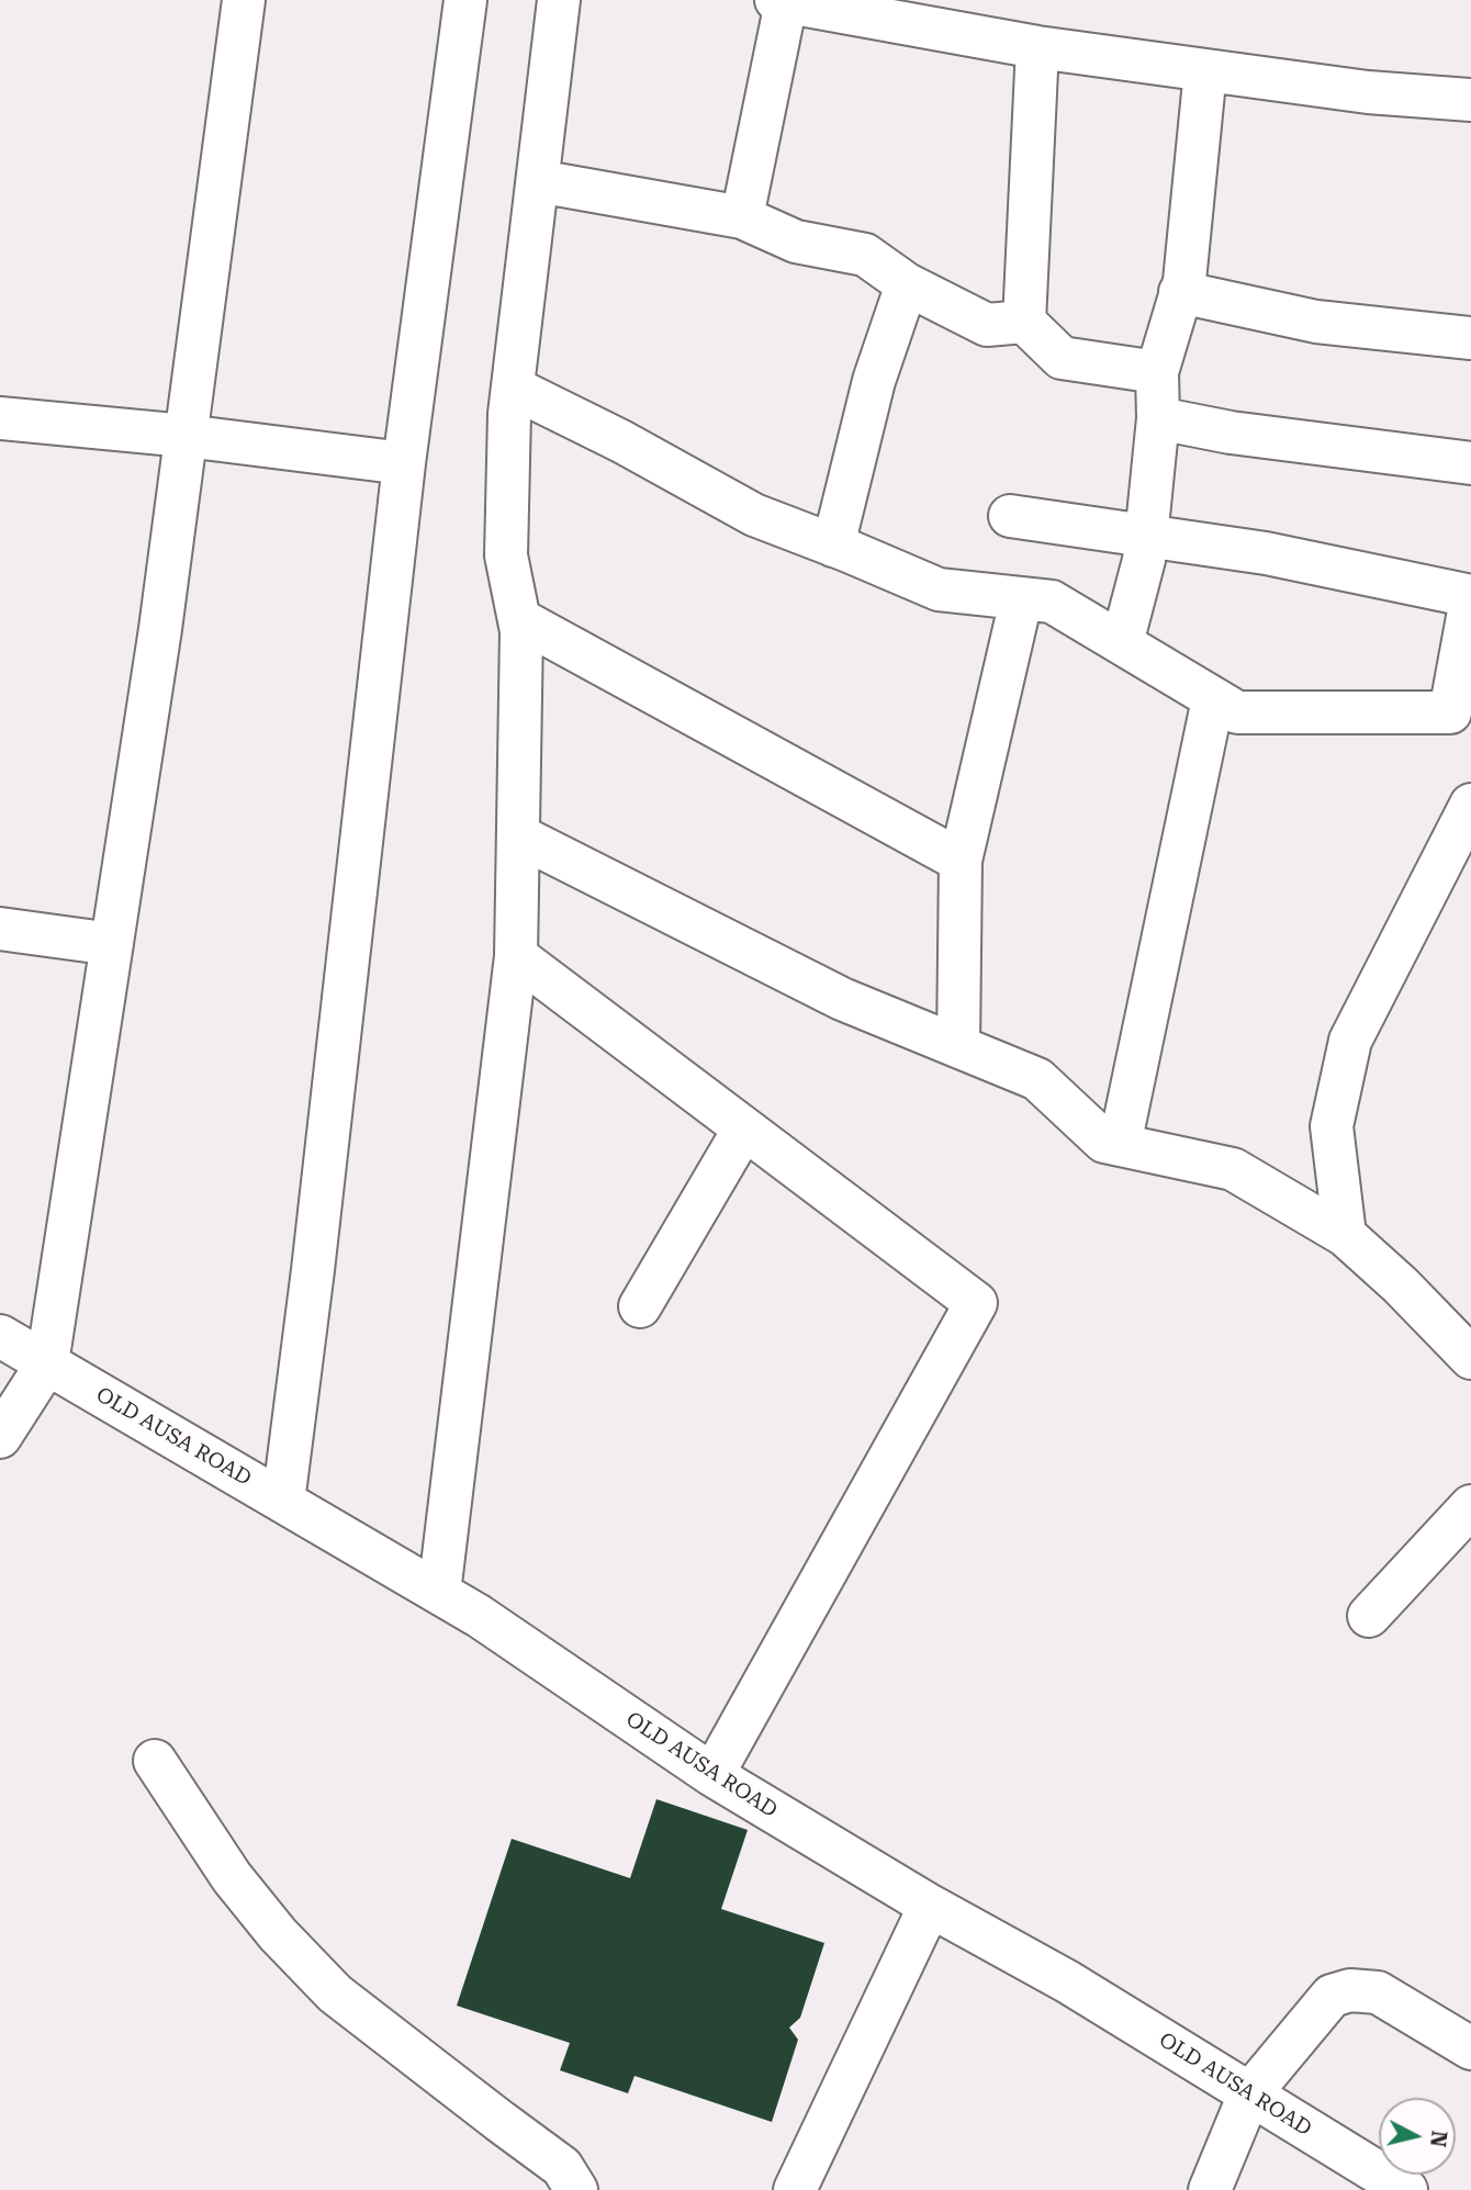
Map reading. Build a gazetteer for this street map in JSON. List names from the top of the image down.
{
  "streets": {
    "street": ["OLD AUSA ROAD"]
  },
  "north": "right"
}
